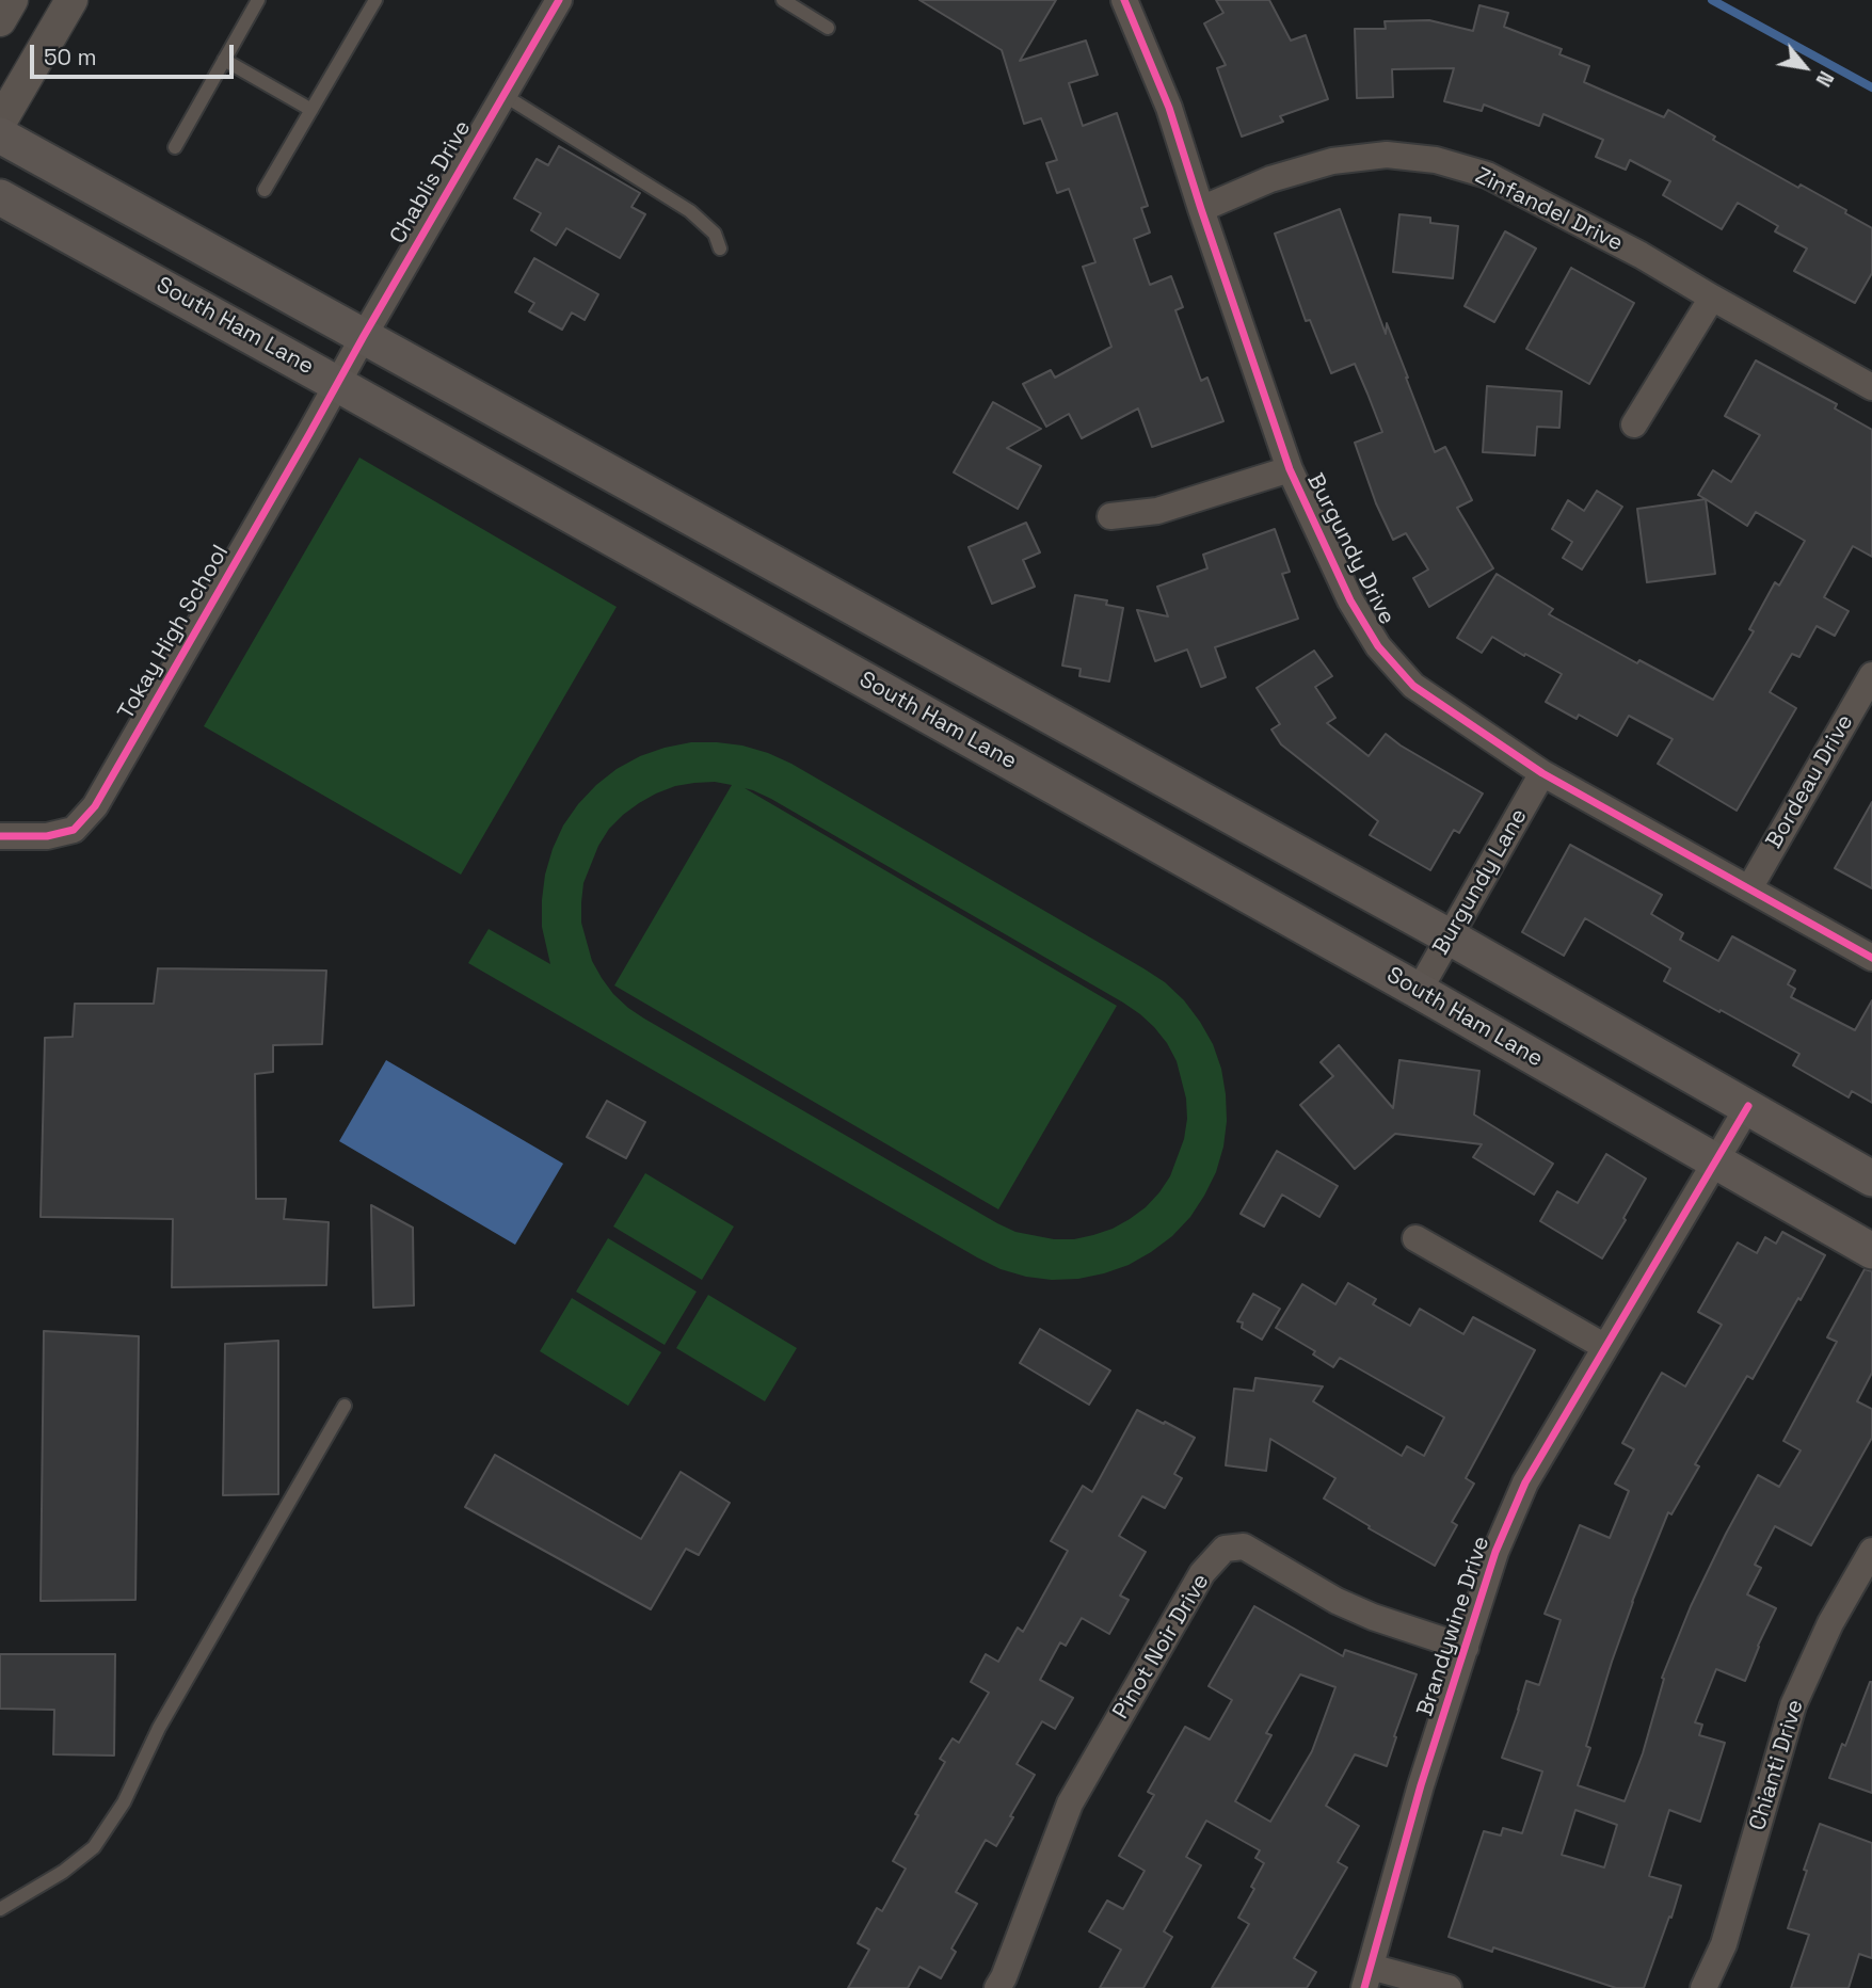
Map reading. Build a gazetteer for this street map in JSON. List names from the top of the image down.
{
  "streets": {
    "main road": ["South Ham Lane"],
    "street": [
      "Chablis Drive",
      "Zinfandel Drive",
      "Burgundy Drive",
      "Tokay High School",
      "Bordeau Drive",
      "Burgundy Lane",
      "Brandywine Drive",
      "Pinot Noir Drive",
      "Chianti Drive"
    ]
  },
  "crossings": [
    ["Chablis Drive", "South Ham Lane"],
    ["Chablis Drive", "Tokay High School"],
    ["Zinfandel Drive", "Burgundy Drive"],
    ["South Ham Lane", "Tokay High School"],
    ["South Ham Lane", "Burgundy Lane"],
    ["South Ham Lane", "Brandywine Drive"],
    ["Burgundy Drive", "Bordeau Drive"],
    ["Burgundy Drive", "Burgundy Lane"],
    ["Brandywine Drive", "Pinot Noir Drive"]
  ],
  "scale_bar": "50 m",
  "north": "bottom right"
}
